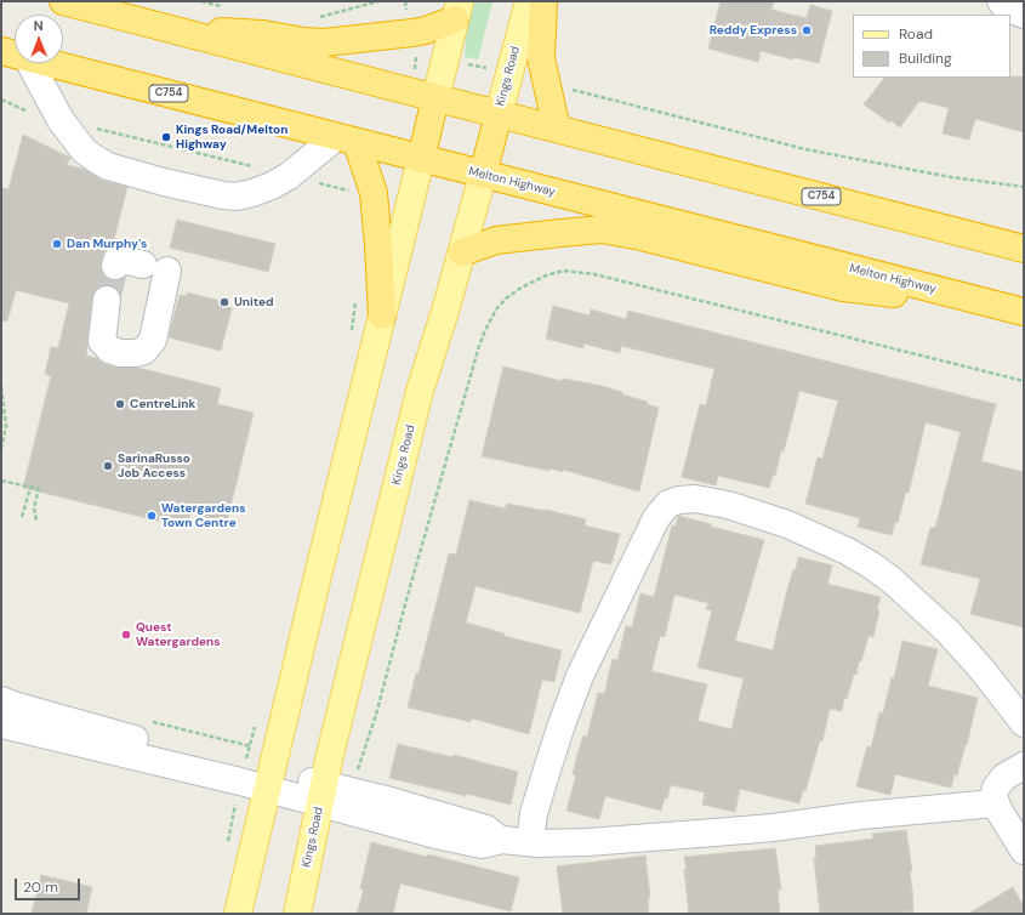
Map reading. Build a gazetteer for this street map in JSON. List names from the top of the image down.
{
  "streets": {
    "highway": ["Kings Road", "C754", "Melton Highway"]
  },
  "crossings": [
    ["Kings Road", "C754"],
    ["Kings Road", "Melton Highway"]
  ],
  "places": [
    "Reddy Express",
    "Kings Road/Melton Highway",
    "Dan Murphy's",
    "United",
    "CentreLink",
    "SarinaRusso Job Access",
    "Watergardens Town Centre",
    "Quest Watergardens"
  ],
  "legend": ["Road", "Building"],
  "scale_bar": "20 m",
  "north": "top"
}
